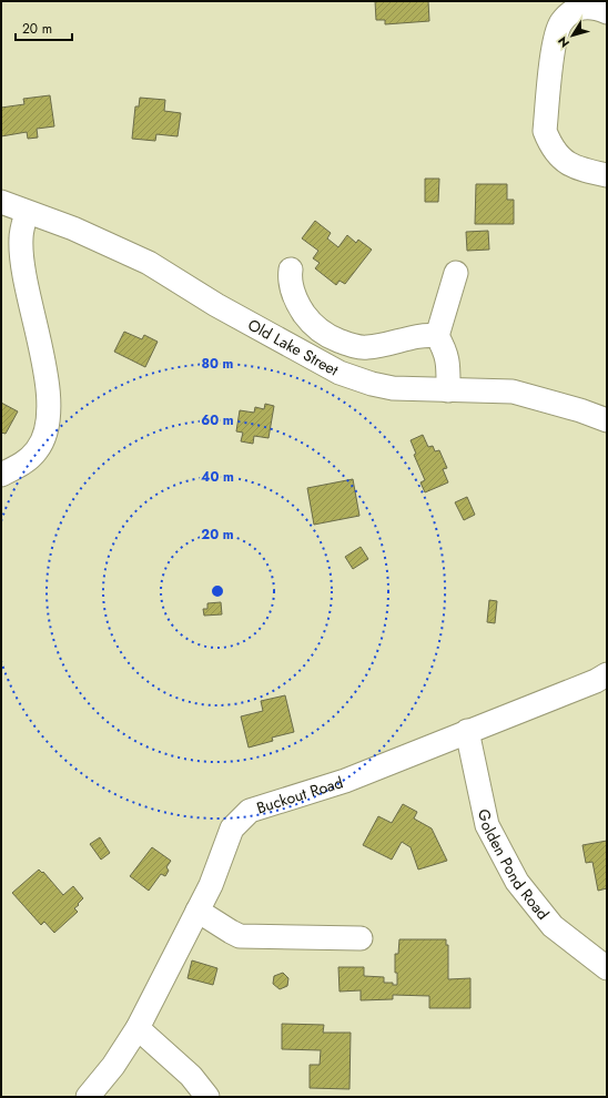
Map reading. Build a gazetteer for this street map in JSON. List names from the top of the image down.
{
  "streets": {
    "street": ["Old Lake Street", "Buckout Road", "Golden Pond Road"]
  },
  "crossings": [
    ["Buckout Road", "Golden Pond Road"]
  ],
  "scale_bar": "20 m",
  "north": "bottom left",
  "rings": [
    "80 m",
    "60 m",
    "40 m",
    "20 m"
  ]
}
